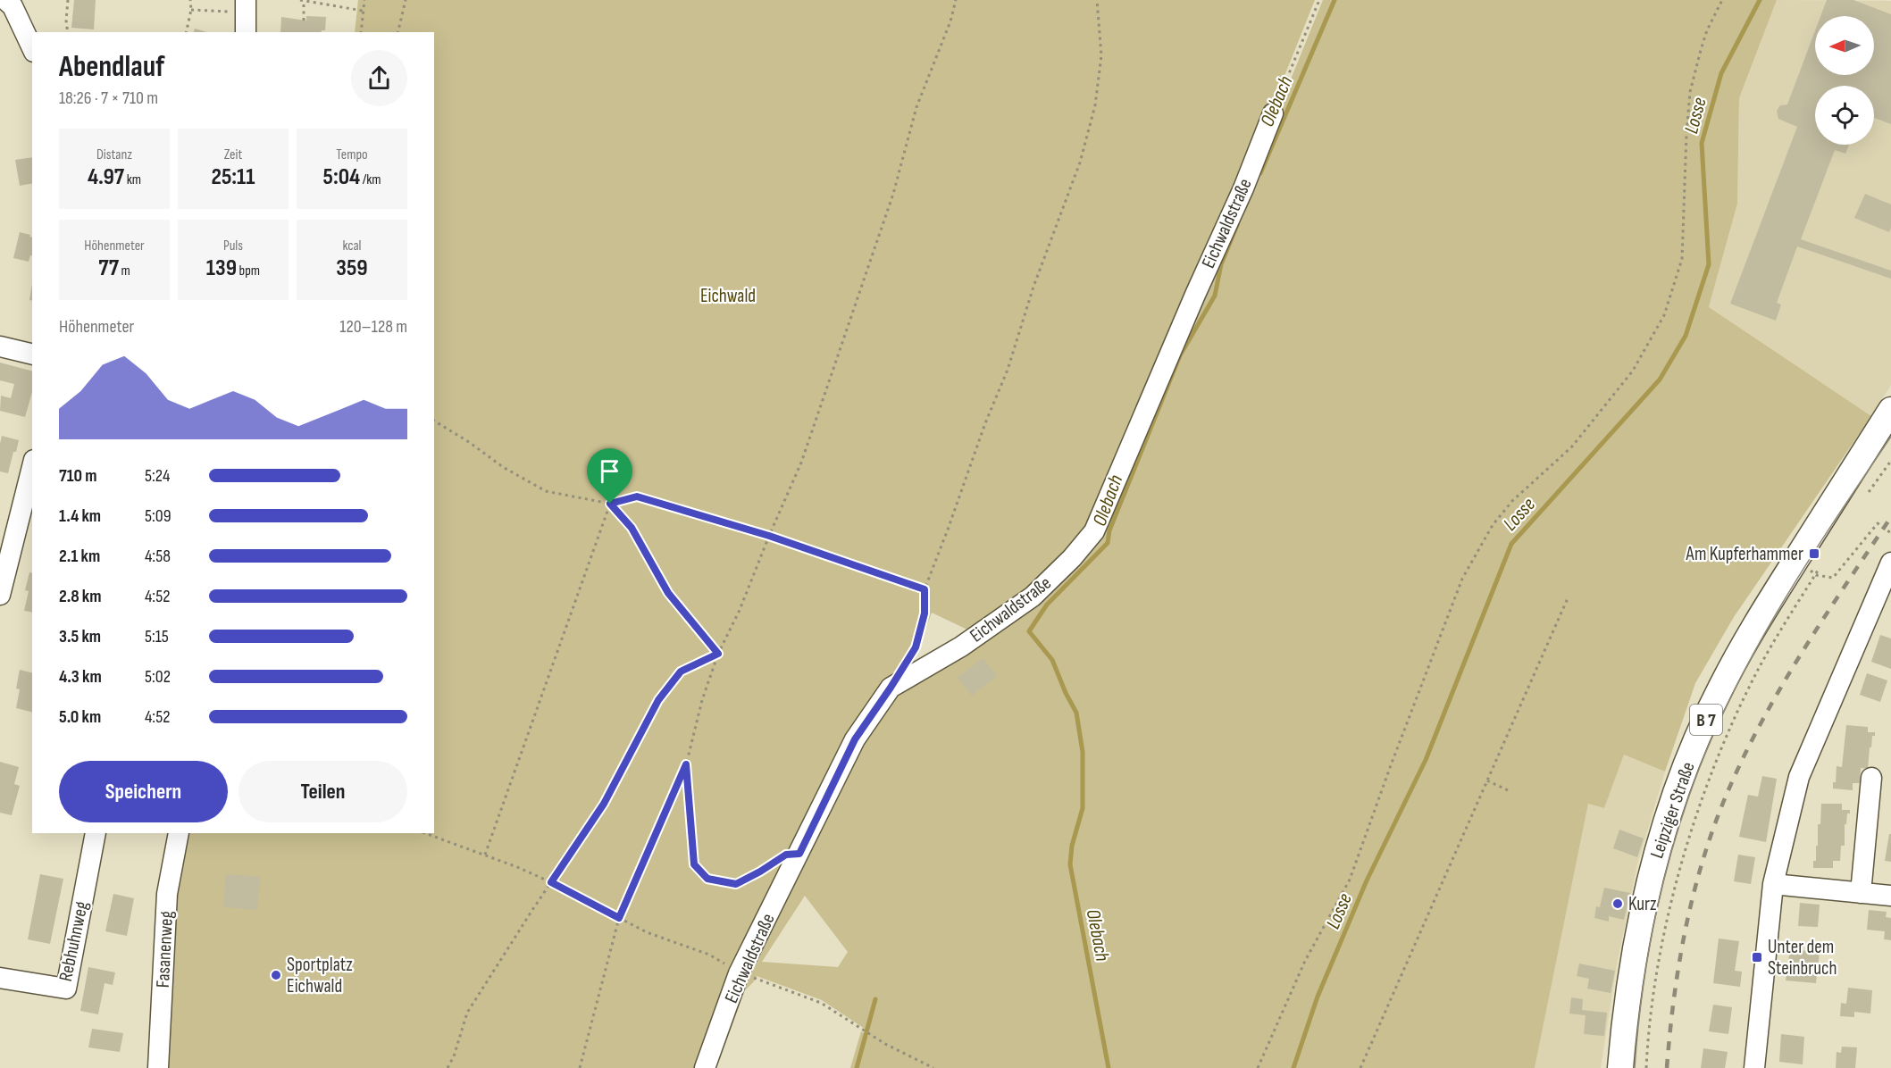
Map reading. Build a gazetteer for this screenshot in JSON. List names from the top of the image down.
{
  "streets": {
    "main road": ["B 7", "Leipziger Straße"],
    "street": ["Eichwaldstraße", "Rebhuhnweg", "Fasanenweg"]
  },
  "water": ["Olebach", "Losse"],
  "parks": ["Eichwald"],
  "places": {
    "transit": ["Am Kupferhammer", "Unter dem Steinbruch"],
    "other": ["Kurz", "Sportplatz Eichwald"]
  },
  "north": "left",
  "page": {
    "heading": ["Abendlauf", "18:26 · 7 × 710 m"],
    "stats": [
      ["Distanz", "4.97 km"],
      ["Zeit", "25:11"],
      ["Tempo", "5:04 /km"],
      ["Höhenmeter", "77 m"],
      ["Puls", "139 bpm"],
      ["kcal", "359"]
    ],
    "chart": ["Höhenmeter", "120–128 m"],
    "list": [
      {
        "name": "710 m",
        "note": "5:24"
      },
      {
        "name": "1.4 km",
        "note": "5:09"
      },
      {
        "name": "2.1 km",
        "note": "4:58"
      },
      {
        "name": "2.8 km",
        "note": "4:52"
      },
      {
        "name": "3.5 km",
        "note": "5:15"
      },
      {
        "name": "4.3 km",
        "note": "5:02"
      },
      {
        "name": "5.0 km",
        "note": "4:52"
      }
    ],
    "buttons": ["Speichern", "Teilen"]
  }
}
